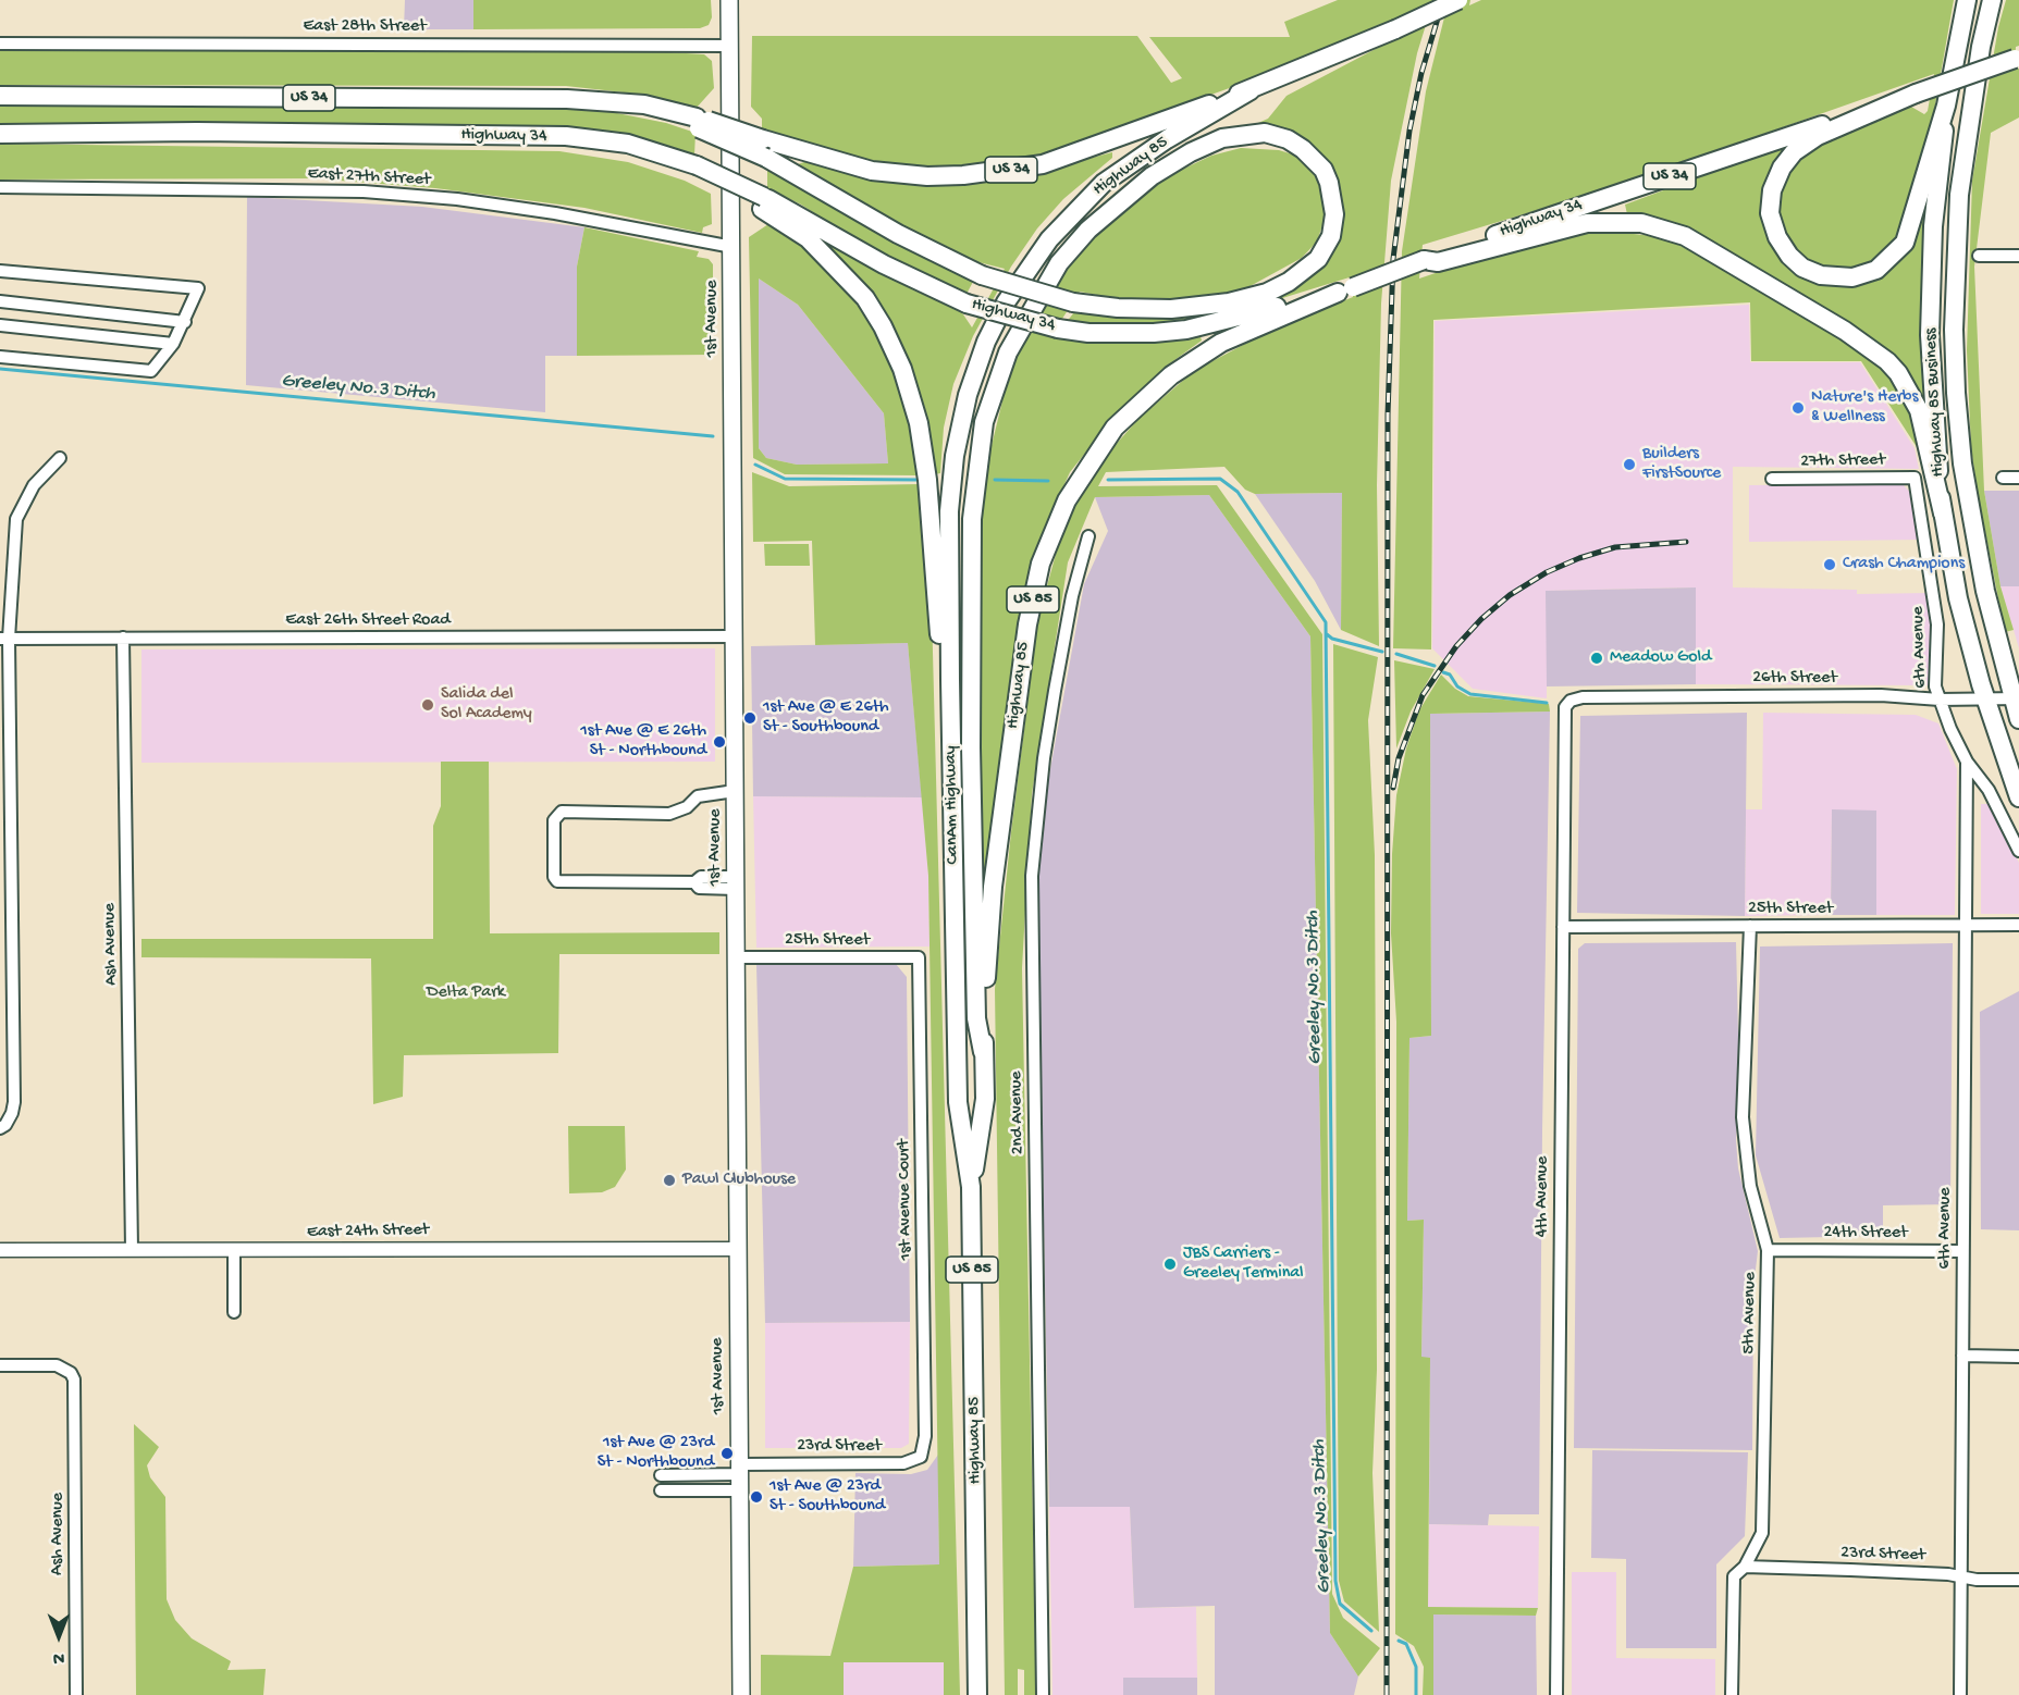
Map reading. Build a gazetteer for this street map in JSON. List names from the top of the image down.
{
  "streets": {
    "main road": [
      "US 34",
      "Highway 34",
      "Highway 85",
      "1st Avenue",
      "Highway 85 Business",
      "US 85",
      "CanAm Highway"
    ],
    "street": [
      "East 28th Street",
      "East 27th Street",
      "27th Street",
      "East 26th Street Road",
      "6th Avenue",
      "26th Street",
      "25th Street",
      "Ash Avenue",
      "2nd Avenue",
      "4th Avenue",
      "1st Avenue Court",
      "East 24th Street",
      "24th Street",
      "5th Avenue",
      "23rd Street"
    ]
  },
  "crossings": [
    ["East 28th Street", "1st Avenue"],
    ["Highway 34", "Highway 85"],
    ["Highway 85", "CanAm Highway"],
    ["East 27th Street", "1st Avenue"],
    ["1st Avenue", "East 26th Street Road"],
    ["1st Avenue", "25th Street"],
    ["1st Avenue", "East 24th Street"],
    ["1st Avenue", "23rd Street"],
    ["Highway 85 Business", "26th Street"],
    ["27th Street", "6th Avenue"],
    ["East 26th Street Road", "Ash Avenue"],
    ["6th Avenue", "26th Street"],
    ["6th Avenue", "25th Street"],
    ["6th Avenue", "24th Street"],
    ["6th Avenue", "23rd Street"],
    ["26th Street", "4th Avenue"],
    ["25th Street", "4th Avenue"],
    ["25th Street", "1st Avenue Court"],
    ["25th Street", "5th Avenue"],
    ["Ash Avenue", "East 24th Street"],
    ["1st Avenue Court", "23rd Street"],
    ["24th Street", "5th Avenue"],
    ["5th Avenue", "23rd Street"]
  ],
  "water": ["Greeley No.3 Ditch"],
  "parks": ["Delta Park"],
  "places": [
    "Nature's Herbs & Wellness",
    "Builders FirstSource",
    "Crash Champions",
    "Meadow Gold",
    "Salida del Sol Academy",
    "1st Ave @ E 26th St - Southbound",
    "1st Ave @ E 26th St - Northbound",
    "Pawl Clubhouse",
    "JBS Carriers - Greeley Terminal",
    "1st Ave @ 23rd St - Northbound",
    "1st Ave @ 23rd St - Southbound"
  ],
  "north": "bottom"
}
